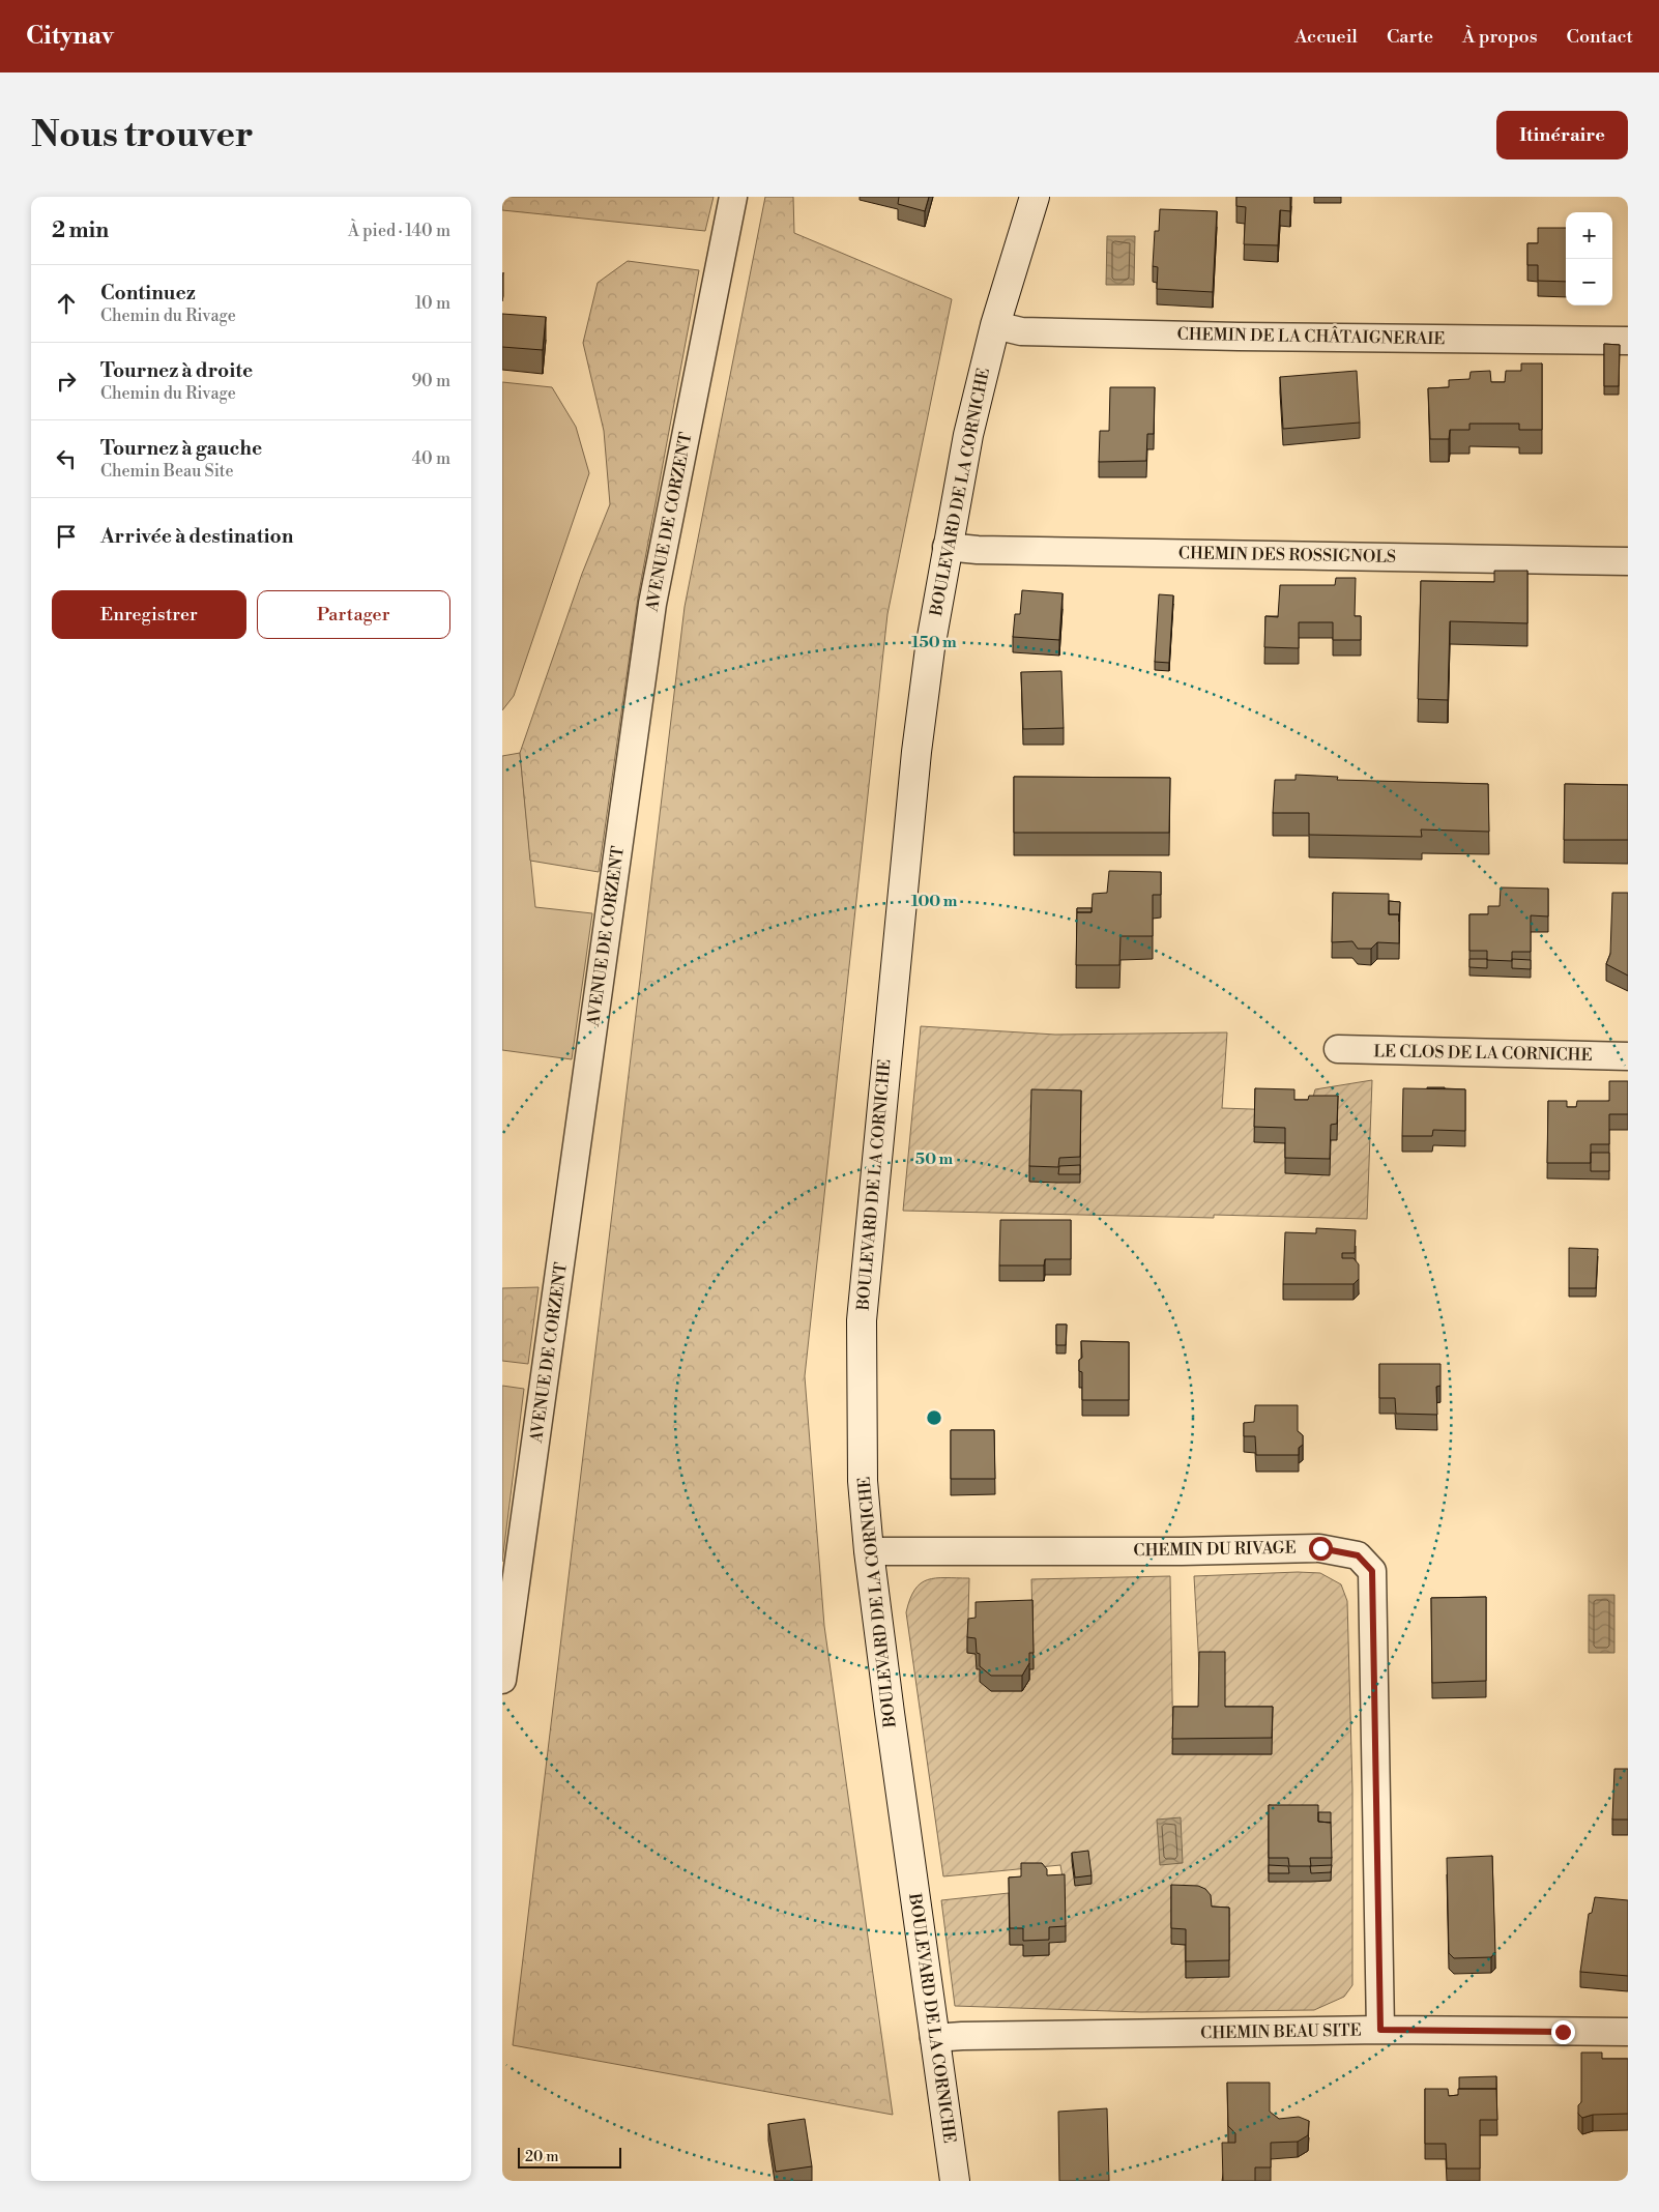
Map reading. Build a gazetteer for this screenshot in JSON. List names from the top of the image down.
{
  "streets": {
    "street": [
      "CHEMIN DE LA CHÂTAIGNERAIE",
      "BOULEVARD DE LA CORNICHE",
      "AVENUE DE CORZENT",
      "CHEMIN DES ROSSIGNOLS",
      "LE CLOS DE LA CORNICHE",
      "CHEMIN DU RIVAGE",
      "CHEMIN BEAU SITE"
    ]
  },
  "crossings": [
    ["CHEMIN DE LA CHÂTAIGNERAIE", "BOULEVARD DE LA CORNICHE"],
    ["BOULEVARD DE LA CORNICHE", "CHEMIN DES ROSSIGNOLS"],
    ["BOULEVARD DE LA CORNICHE", "CHEMIN DU RIVAGE"],
    ["BOULEVARD DE LA CORNICHE", "CHEMIN BEAU SITE"],
    ["CHEMIN DU RIVAGE", "CHEMIN BEAU SITE"]
  ],
  "scale_bar": "20 m",
  "page": {
    "header": "Citynav",
    "nav": [
      "Accueil",
      "Carte",
      "À propos",
      "Contact"
    ],
    "buttons": [
      "Itinéraire",
      ["Enregistrer", "Partager"]
    ],
    "title": "Nous trouver",
    "heading": ["2 min", "À pied · 140 m"],
    "map_buttons": ["+", "−"],
    "list": [
      ["Continuez", "Chemin du Rivage", "10 m"],
      ["Tournez à droite", "Chemin du Rivage", "90 m"],
      ["Tournez à gauche", "Chemin Beau Site", "40 m"],
      "Arrivée à destination"
    ],
    "scale": "20 m"
  },
  "rings": ["150 m", "100 m", "50 m"]
}
